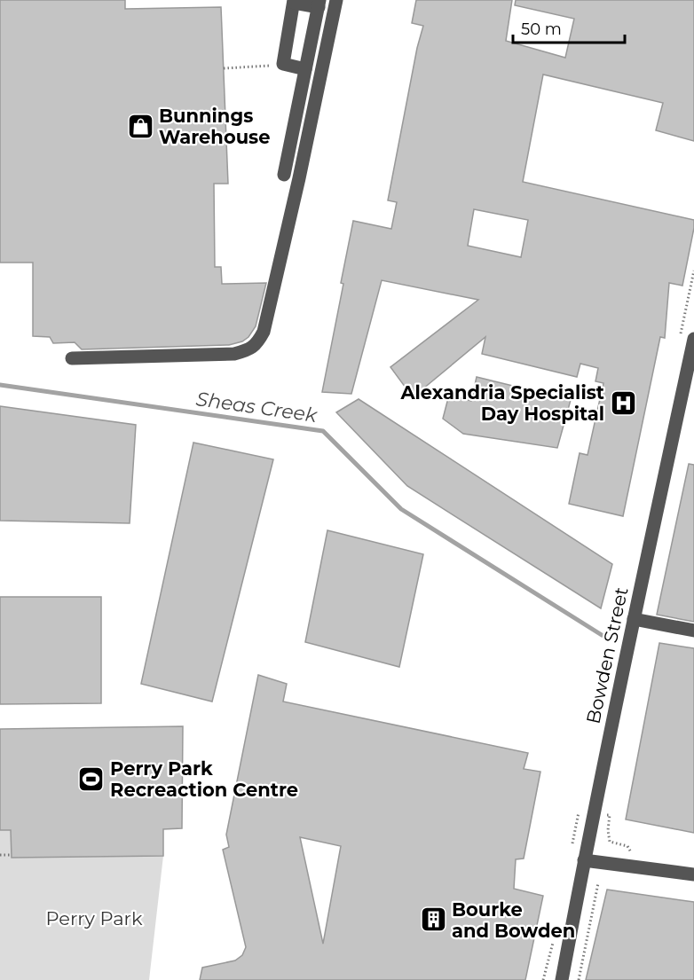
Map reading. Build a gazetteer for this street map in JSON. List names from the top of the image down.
{
  "streets": {
    "street": ["Bowden Street"]
  },
  "water": ["Sheas Creek"],
  "parks": ["Perry Park"],
  "places": {
    "shop": ["Bunnings Warehouse"],
    "hospital": ["Alexandria Specialist Day Hospital"],
    "sports": ["Perry Park Recreaction Centre"],
    "building": ["Bourke and Bowden"]
  },
  "scale_bar": "50 m"
}
